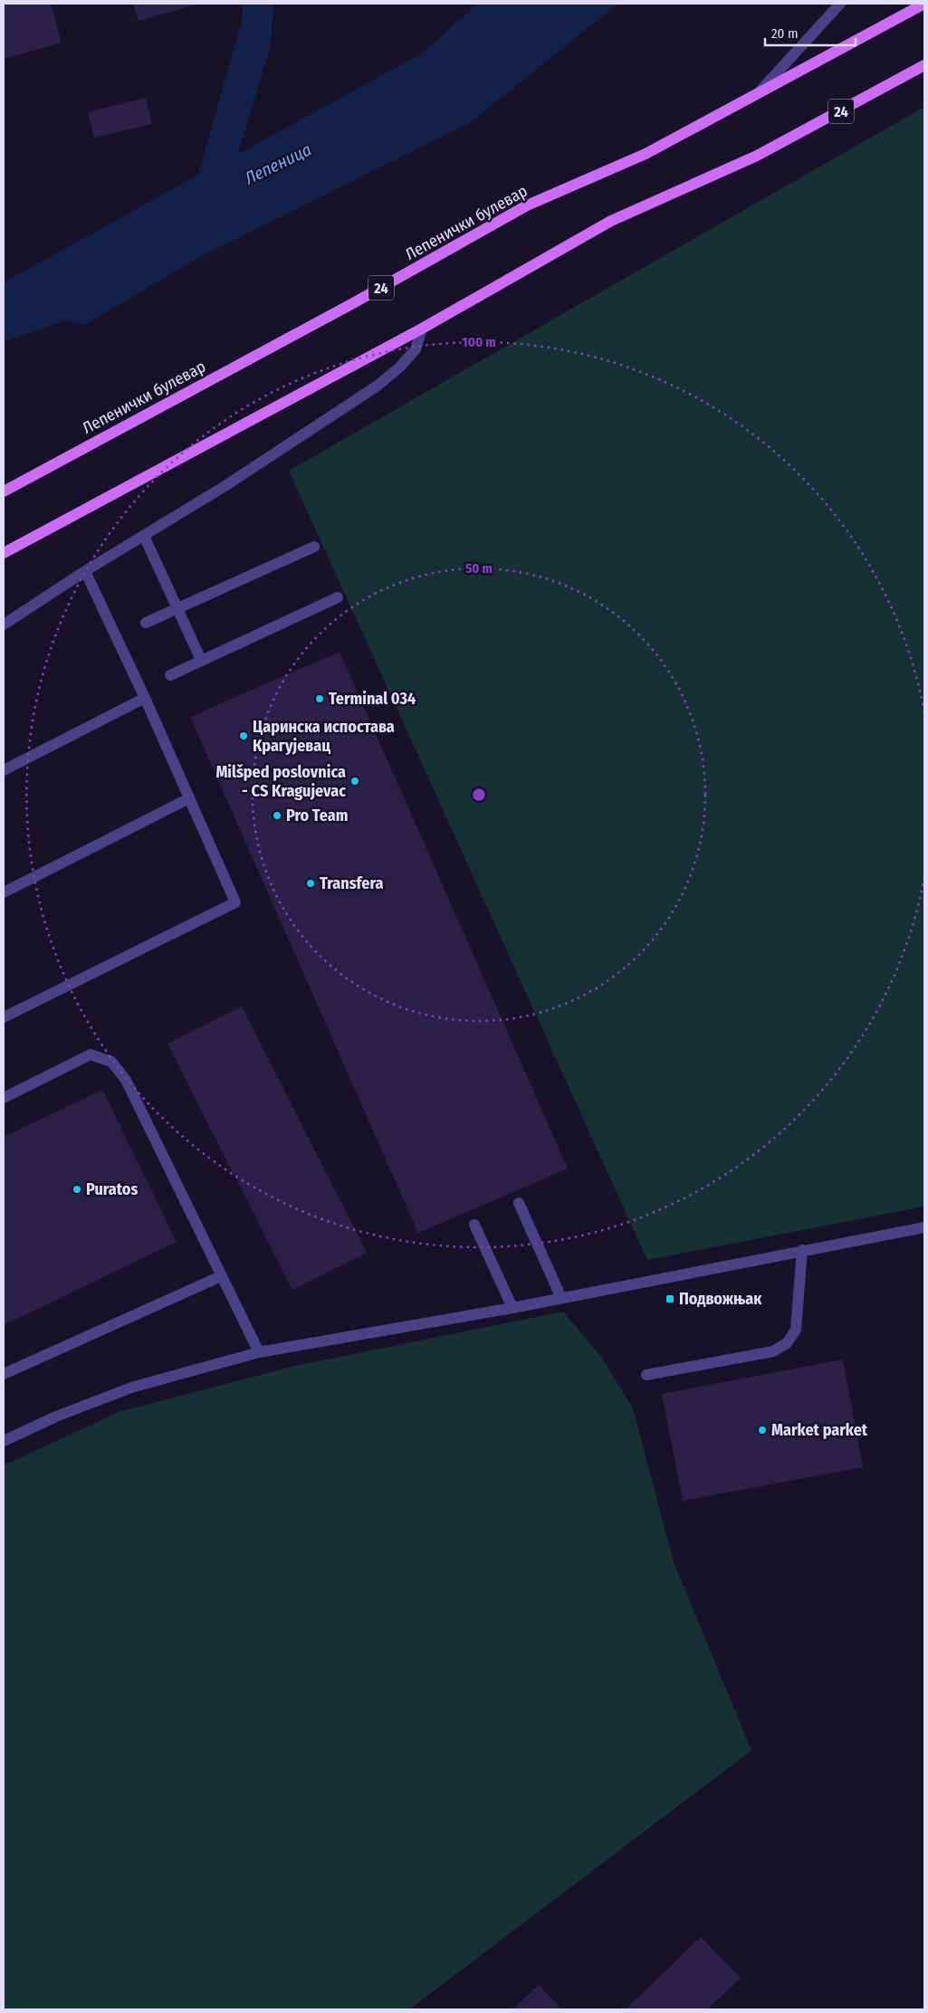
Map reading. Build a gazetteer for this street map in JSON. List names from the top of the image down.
{
  "streets": {
    "main road": ["24", "Лепенички булевар"]
  },
  "water": ["Лепеница"],
  "places": {
    "other": [
      "Terminal 034",
      "Царинска испостава Крагујевац",
      "Milšped poslovnica - CS Kragujevac",
      "Pro Team",
      "Transfera",
      "Puratos",
      "Market parket"
    ],
    "transit": ["Подвожњак"]
  },
  "scale_bar": "20 m",
  "rings": ["100 m", "50 m"]
}
